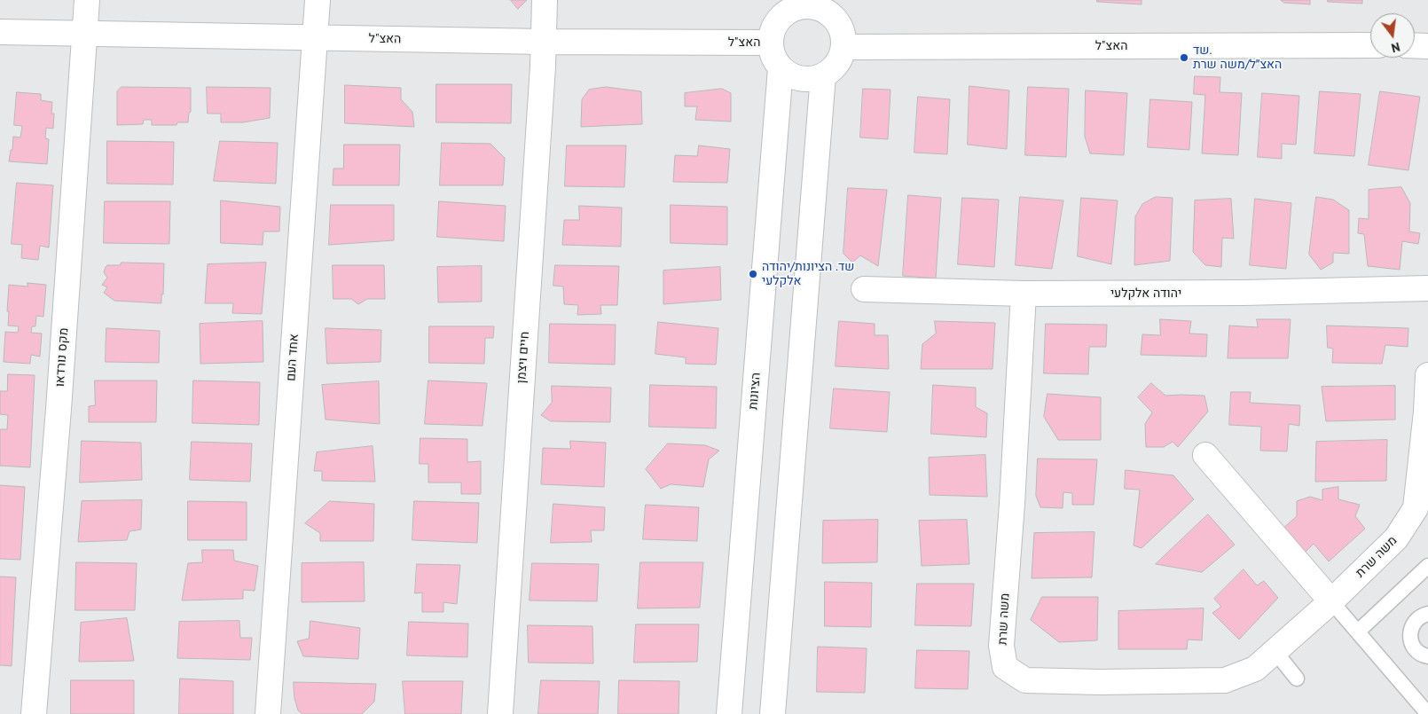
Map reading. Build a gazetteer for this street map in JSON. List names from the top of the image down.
{
  "streets": {
    "street": [
      "האצ\"ל",
      "יהודה אלקלעי",
      "מקס נורדאו",
      "אחד העם",
      "חיים ויצמן",
      "הציונות",
      "משה שרת"
    ]
  },
  "crossings": [
    ["האצ\"ל", "מקס נורדאו"],
    ["האצ\"ל", "אחד העם"],
    ["האצ\"ל", "חיים ויצמן"],
    ["האצ\"ל", "הציונות"],
    ["יהודה אלקלעי", "משה שרת"]
  ],
  "places": ["שד. האצ״ל/משה שרת", "שד. הציונות/יהודה אלקלעי"],
  "north": "bottom"
}
